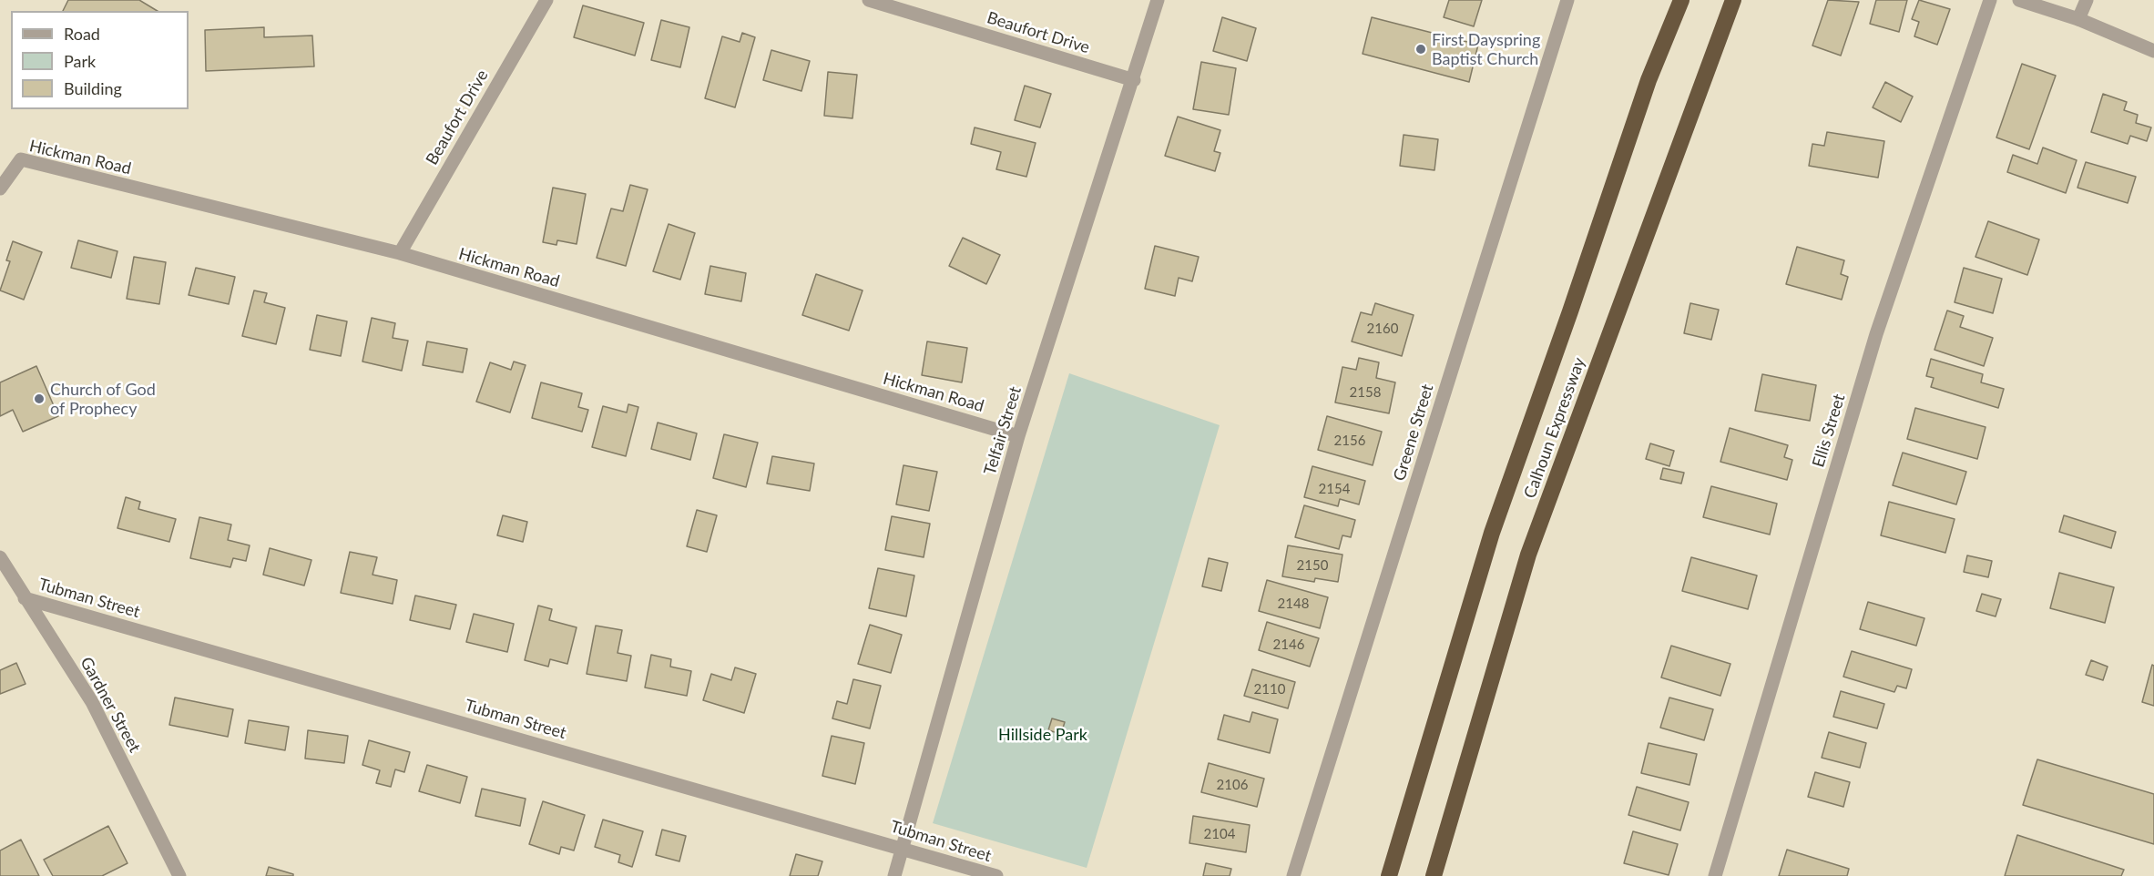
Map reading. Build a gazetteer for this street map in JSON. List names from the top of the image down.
{
  "streets": {
    "highway": ["Calhoun Expressway"],
    "street": [
      "Beaufort Drive",
      "Hickman Road",
      "Telfair Street",
      "Ellis Street",
      "Greene Street",
      "Tubman Street",
      "Gardner Street"
    ]
  },
  "crossings": [
    ["Beaufort Drive", "Hickman Road"],
    ["Beaufort Drive", "Telfair Street"],
    ["Hickman Road", "Telfair Street"],
    ["Telfair Street", "Tubman Street"],
    ["Tubman Street", "Gardner Street"]
  ],
  "parks": ["Hillside Park"],
  "places": ["First Dayspring Baptist Church", "Church of God of Prophecy"],
  "house_numbers": [
    "2160",
    "2158",
    "2156",
    "2154",
    "2150",
    "2148",
    "2146",
    "2110",
    "2106",
    "2104"
  ],
  "legend": ["Road", "Park", "Building"]
}
